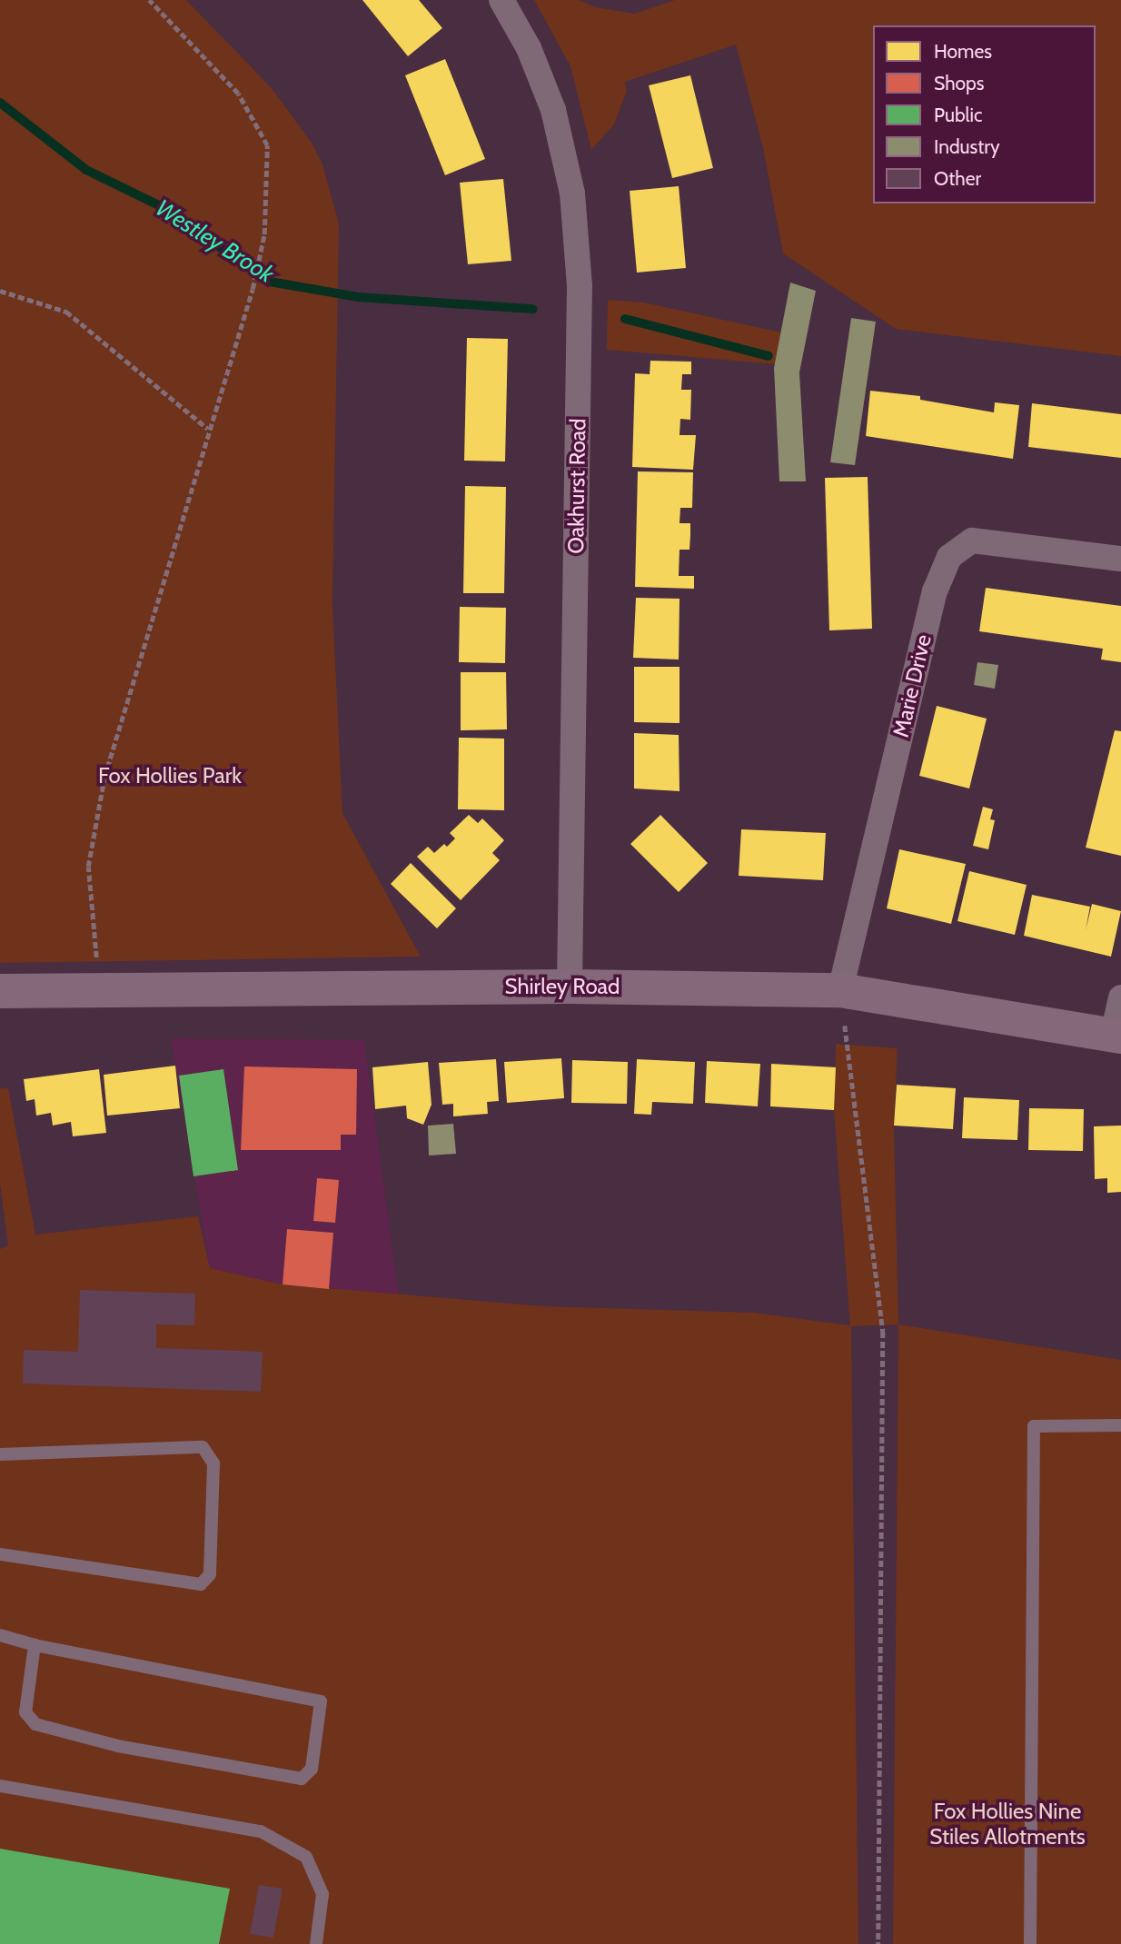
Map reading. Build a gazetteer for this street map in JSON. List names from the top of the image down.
{
  "streets": {
    "street": ["Oakhurst Road", "Marie Drive", "Shirley Road"]
  },
  "crossings": [
    ["Oakhurst Road", "Shirley Road"],
    ["Marie Drive", "Shirley Road"]
  ],
  "water": ["Westley Brook"],
  "parks": ["Fox Hollies Park", "Fox Hollies Nine Stiles Allotments"],
  "legend": [
    "Homes",
    "Shops",
    "Public",
    "Industry",
    "Other"
  ]
}
